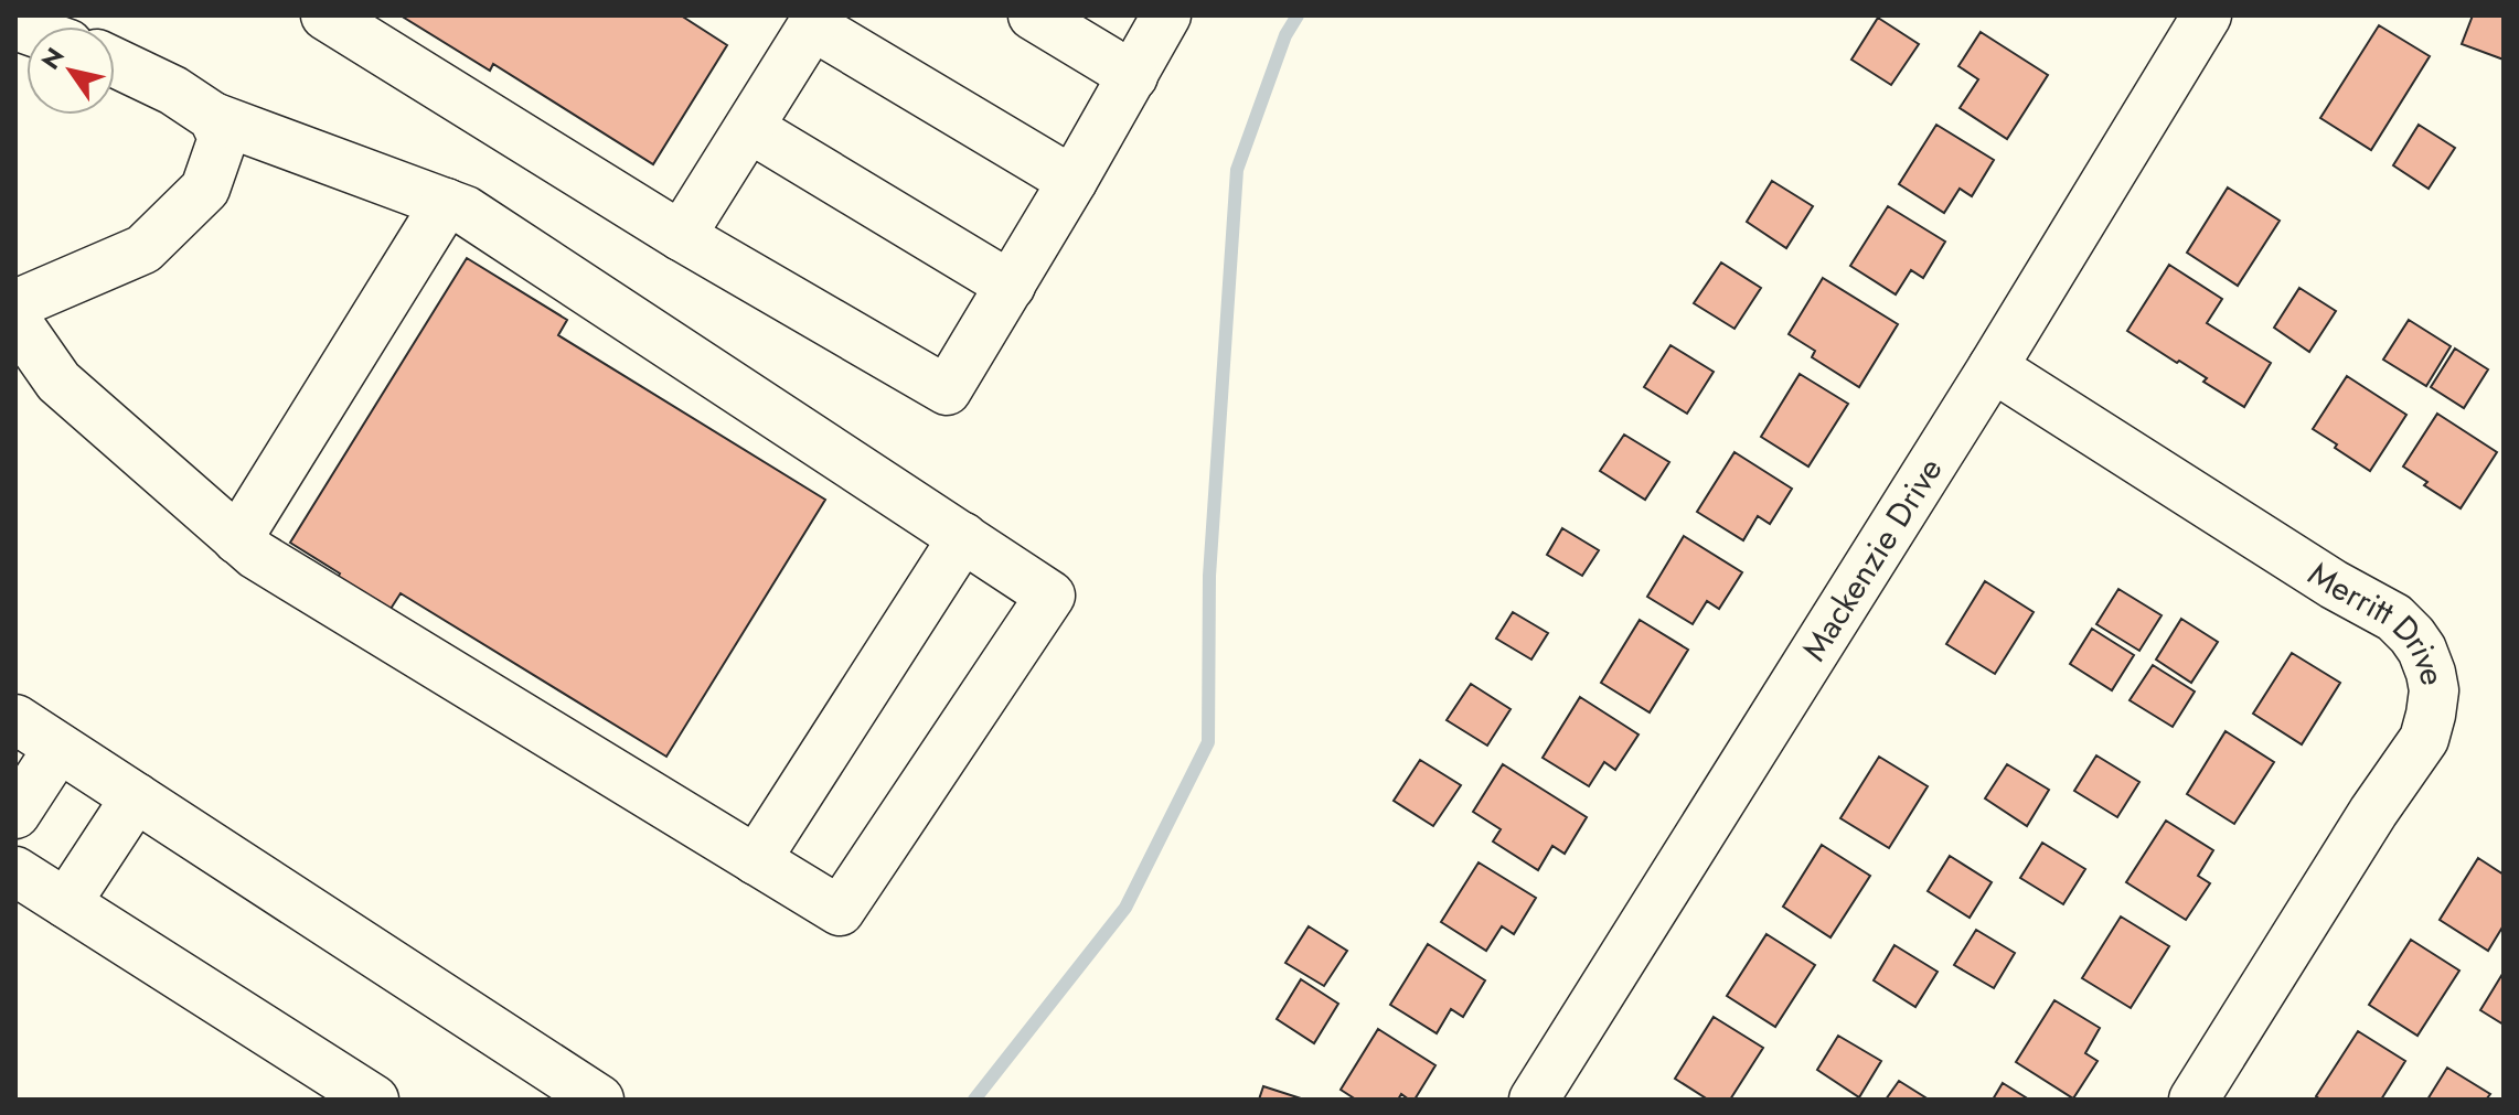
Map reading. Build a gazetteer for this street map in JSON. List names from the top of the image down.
{
  "streets": {
    "street": ["Mackenzie Drive", "Merritt Drive"]
  },
  "crossings": [
    ["Mackenzie Drive", "Merritt Drive"]
  ],
  "north": "top left"
}
